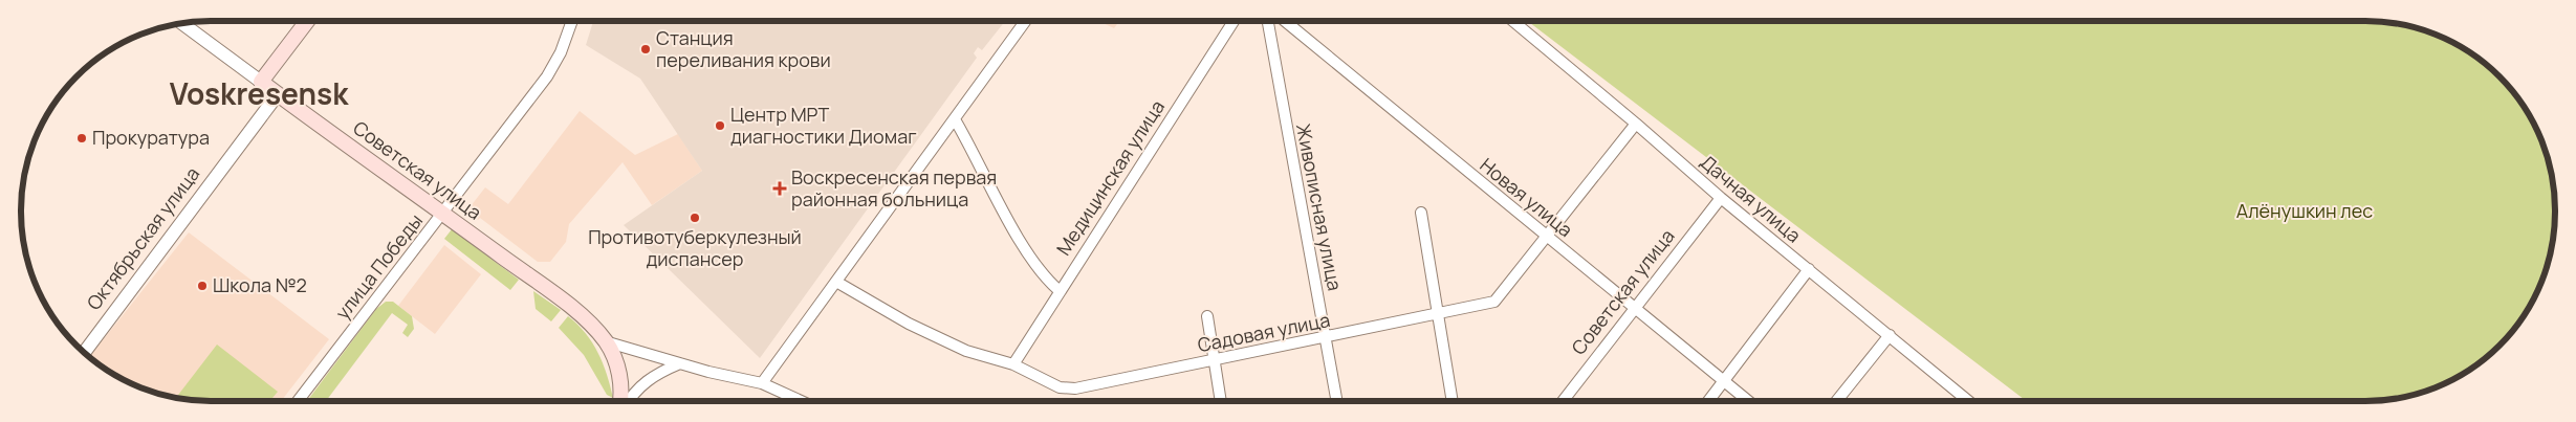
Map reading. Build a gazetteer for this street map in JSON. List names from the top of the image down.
{
  "streets": {
    "main road": ["Советская улица"],
    "street": [
      "Медицинская улица",
      "Новая улица",
      "Дачная улица",
      "Живописная улица",
      "Октябрьская улица",
      "улица Победы",
      "Садовая улица"
    ]
  },
  "crossings": [
    ["Советская улица", "Новая улица"],
    ["Советская улица", "Дачная улица"],
    ["Советская улица", "Октябрьская улица"],
    ["Советская улица", "улица Победы"],
    ["Медицинская улица", "Садовая улица"],
    ["Новая улица", "Садовая улица"],
    ["Дачная улица", "Садовая улица"],
    ["Живописная улица", "Садовая улица"]
  ],
  "districts": ["Voskresensk"],
  "parks": ["Алёнушкин лес"],
  "places": {
    "other": [
      "Станция переливания крови",
      "Центр МРТ диагностики Диомаг",
      "Прокуратура",
      "Противотуберкулезный диспансер",
      "Школа №2"
    ],
    "health": ["Воскресенская первая районная больница"]
  }
}
